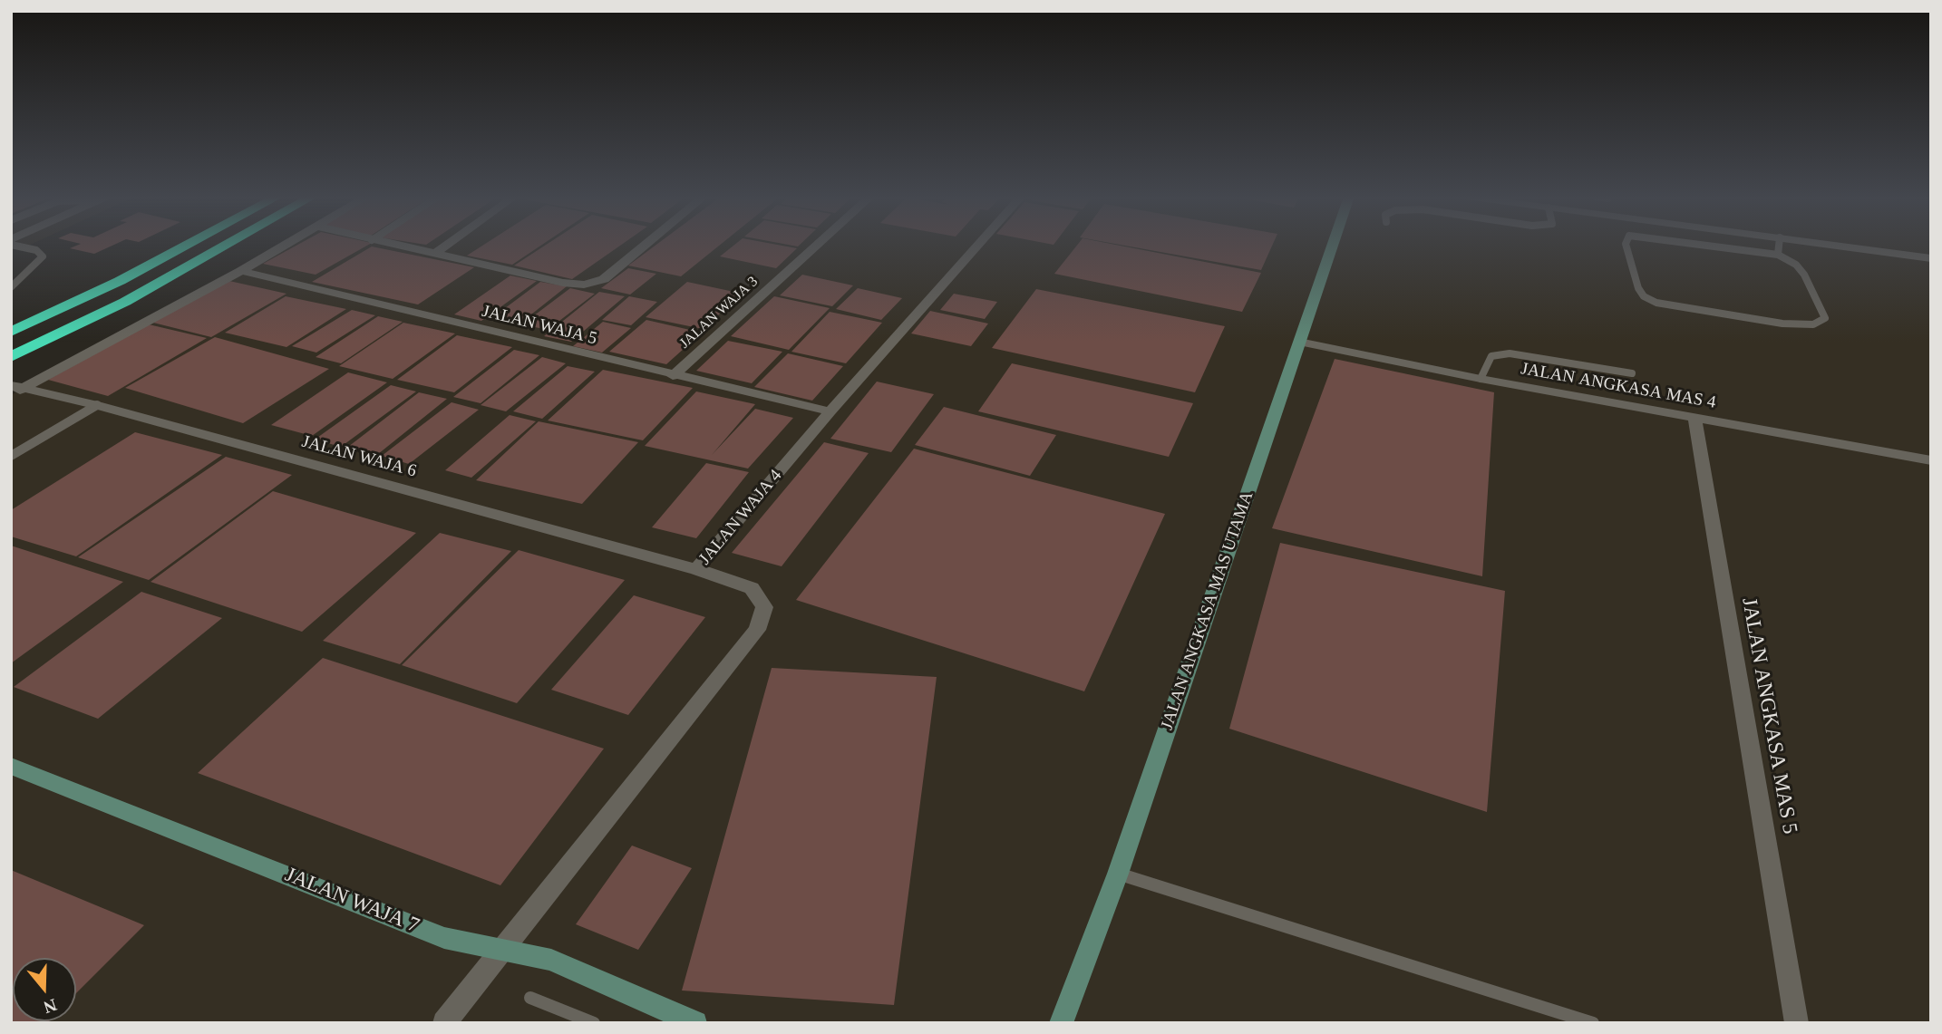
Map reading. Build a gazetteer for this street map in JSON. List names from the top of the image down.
{
  "streets": {
    "street": [
      "JALAN WAJA 3",
      "JALAN WAJA 5",
      "JALAN ANGKASA MAS 4",
      "JALAN WAJA 6",
      "JALAN WAJA 4",
      "JALAN ANGKASA MAS UTAMA",
      "JALAN ANGKASA MAS 5",
      "JALAN WAJA 7"
    ]
  },
  "crossings": [
    ["JALAN WAJA 3", "JALAN WAJA 5"],
    ["JALAN WAJA 5", "JALAN WAJA 4"],
    ["JALAN ANGKASA MAS 4", "JALAN ANGKASA MAS UTAMA"],
    ["JALAN ANGKASA MAS 4", "JALAN ANGKASA MAS 5"],
    ["JALAN WAJA 6", "JALAN WAJA 4"],
    ["JALAN WAJA 4", "JALAN WAJA 7"]
  ],
  "north": "bottom"
}
